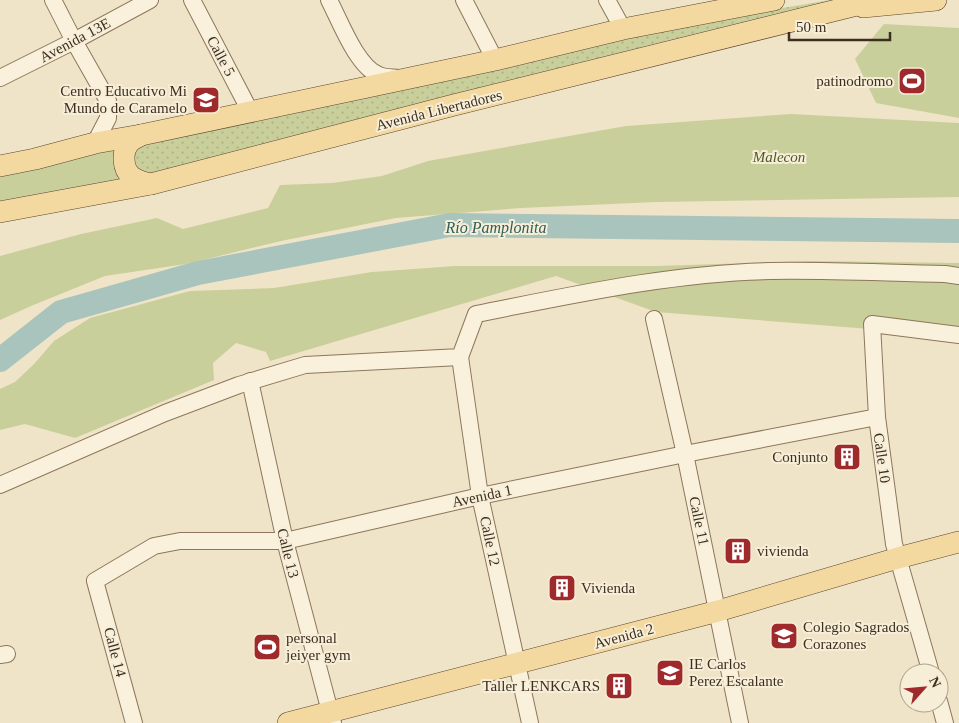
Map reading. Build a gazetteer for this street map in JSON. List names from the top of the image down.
{
  "streets": {
    "main road": ["Avenida Libertadores", "Avenida 2"],
    "street": [
      "Avenida 13E",
      "Calle 5",
      "Calle 10",
      "Avenida 1",
      "Calle 11",
      "Calle 12",
      "Calle 13",
      "Calle 14"
    ]
  },
  "crossings": [
    ["Calle 10", "Avenida 1"],
    ["Calle 10", "Avenida 2"],
    ["Avenida 1", "Calle 11"],
    ["Avenida 1", "Calle 12"],
    ["Avenida 1", "Calle 13"],
    ["Avenida 1", "Calle 14"],
    ["Calle 11", "Avenida 2"],
    ["Calle 12", "Avenida 2"],
    ["Calle 13", "Avenida 2"]
  ],
  "water": ["Río Pamplonita"],
  "parks": ["Malecon"],
  "places": {
    "sports": ["patinodromo", "personal jeiyer gym"],
    "school or university": ["Centro Educativo Mi Mundo de Caramelo", "Colegio Sagrados Corazones", "IE Carlos Perez Escalante"],
    "building": [
      "Conjunto",
      "vivienda",
      "Vivienda",
      "Taller LENKCARS"
    ]
  },
  "scale_bar": "50 m",
  "north": "top right"
}
